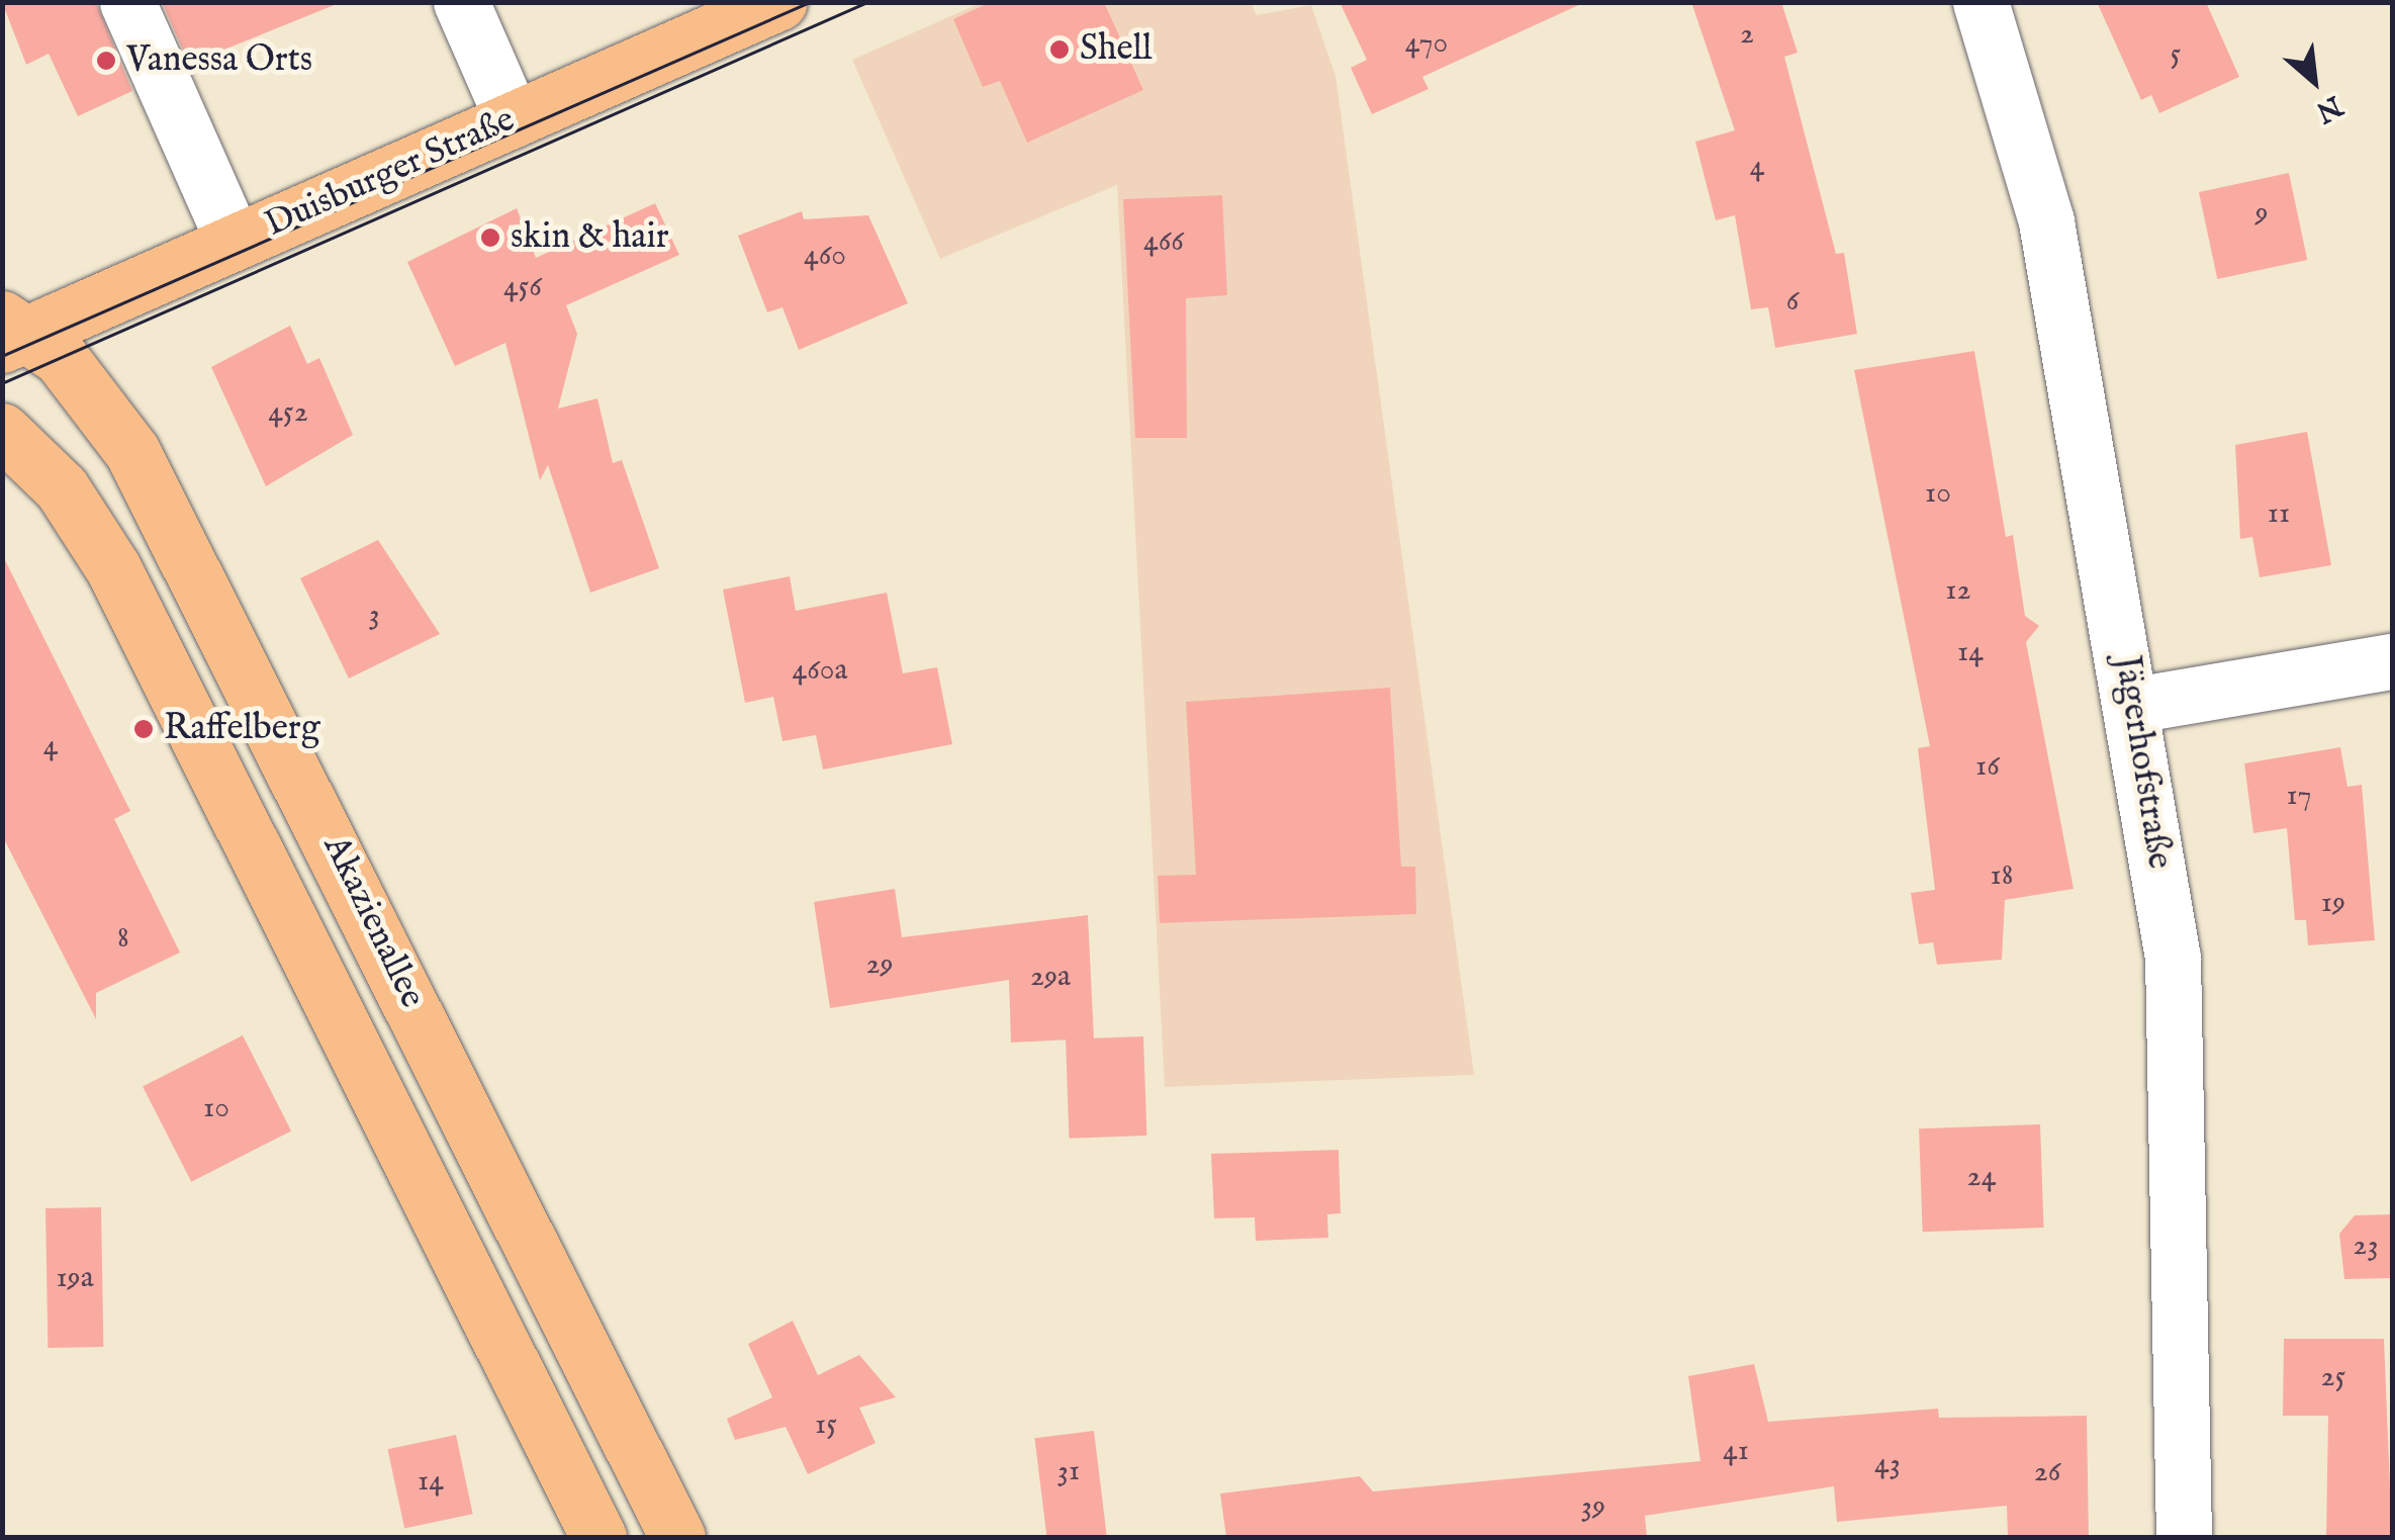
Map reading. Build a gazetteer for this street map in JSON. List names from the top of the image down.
{
  "streets": {
    "main road": ["Duisburger Straße", "Akazienallee"],
    "street": ["Jägerhofstraße"]
  },
  "crossings": [
    ["Duisburger Straße", "Akazienallee"]
  ],
  "places": [
    "Shell",
    "Vanessa Orts",
    "skin & hair",
    "Raffelberg"
  ],
  "house_numbers": [
    "2",
    "470",
    "5",
    "4",
    "9",
    "466",
    "460",
    "456",
    "6",
    "452",
    "10",
    "11",
    "12",
    "3",
    "14",
    "460a",
    "4",
    "16",
    "17",
    "18",
    "19",
    "8",
    "29",
    "29a",
    "10",
    "24",
    "23",
    "19a",
    "25",
    "15",
    "41",
    "43",
    "31",
    "26",
    "14",
    "39"
  ],
  "north": "bottom right"
}
